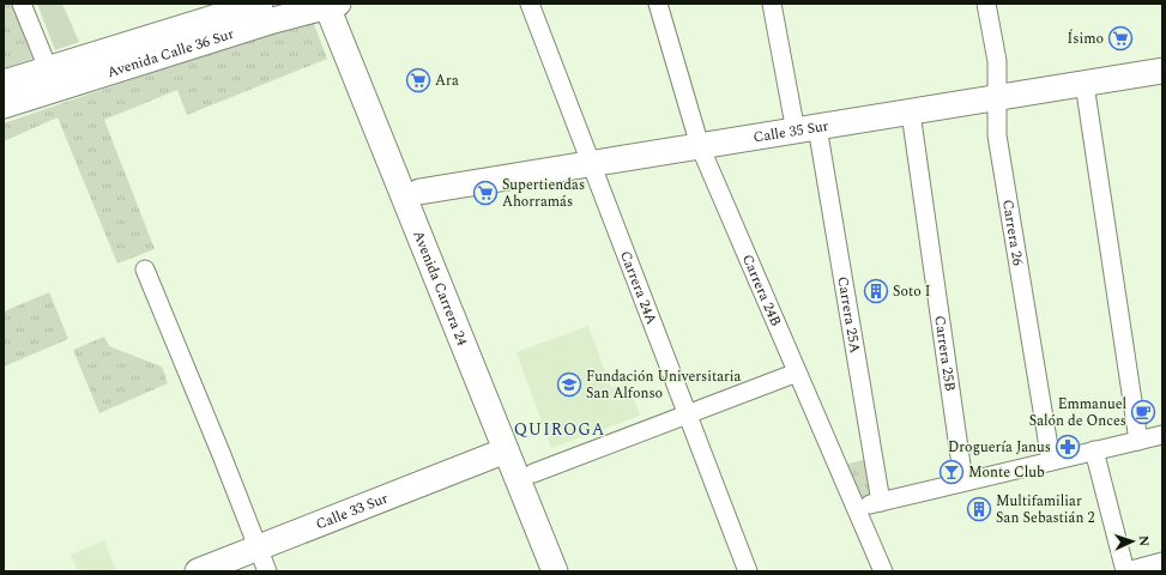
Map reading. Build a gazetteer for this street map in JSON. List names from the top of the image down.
{
  "streets": {
    "main road": [
      "Avenida Calle 36 Sur",
      "Calle 35 Sur",
      "Avenida Carrera 24",
      "Calle 33 Sur"
    ],
    "street": [
      "Carrera 26",
      "Carrera 24A",
      "Carrera 24B",
      "Carrera 25A",
      "Carrera 25B"
    ]
  },
  "crossings": [
    ["Avenida Calle 36 Sur", "Avenida Carrera 24"],
    ["Calle 35 Sur", "Carrera 26"],
    ["Calle 35 Sur", "Avenida Carrera 24"],
    ["Calle 35 Sur", "Carrera 24A"],
    ["Calle 35 Sur", "Carrera 24B"],
    ["Calle 35 Sur", "Carrera 25A"],
    ["Calle 35 Sur", "Carrera 25B"],
    ["Avenida Carrera 24", "Calle 33 Sur"]
  ],
  "districts": ["QUIROGA"],
  "places": {
    "supermarket": ["Ísimo", "Ara", "Supertiendas Ahorramás"],
    "building": ["Soto I", "Multifamiliar San Sebastián 2"],
    "school or university": ["Fundación Universitaria San Alfonso"],
    "cafe": ["Emmanuel Salón de Onces"],
    "pharmacy": ["Droguería Janus"],
    "bar": ["Monte Club"]
  },
  "north": "right"
}
